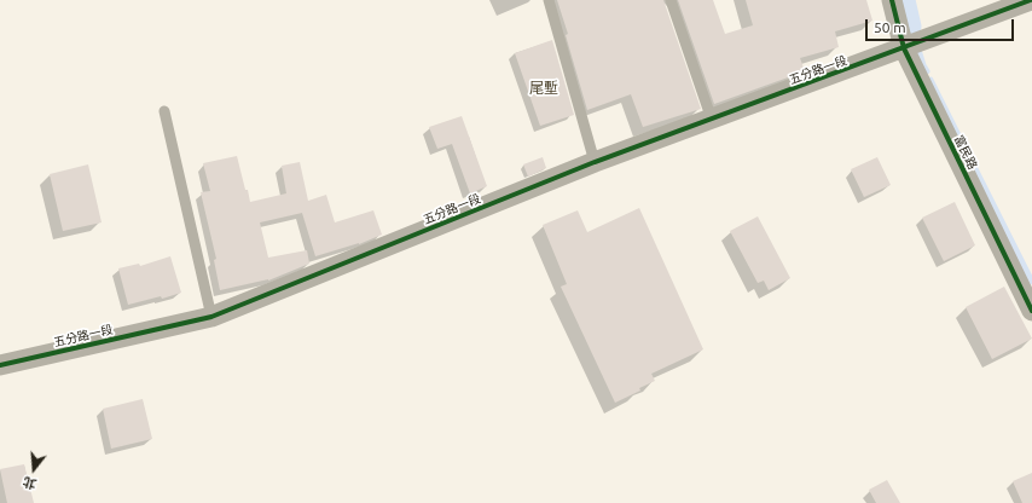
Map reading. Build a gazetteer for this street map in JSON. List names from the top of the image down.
{
  "streets": {
    "street": ["五分路一段", "富民路"]
  },
  "crossings": [
    ["五分路一段", "富民路"]
  ],
  "districts": ["尾塹"],
  "scale_bar": "50 m",
  "north": "bottom"
}
